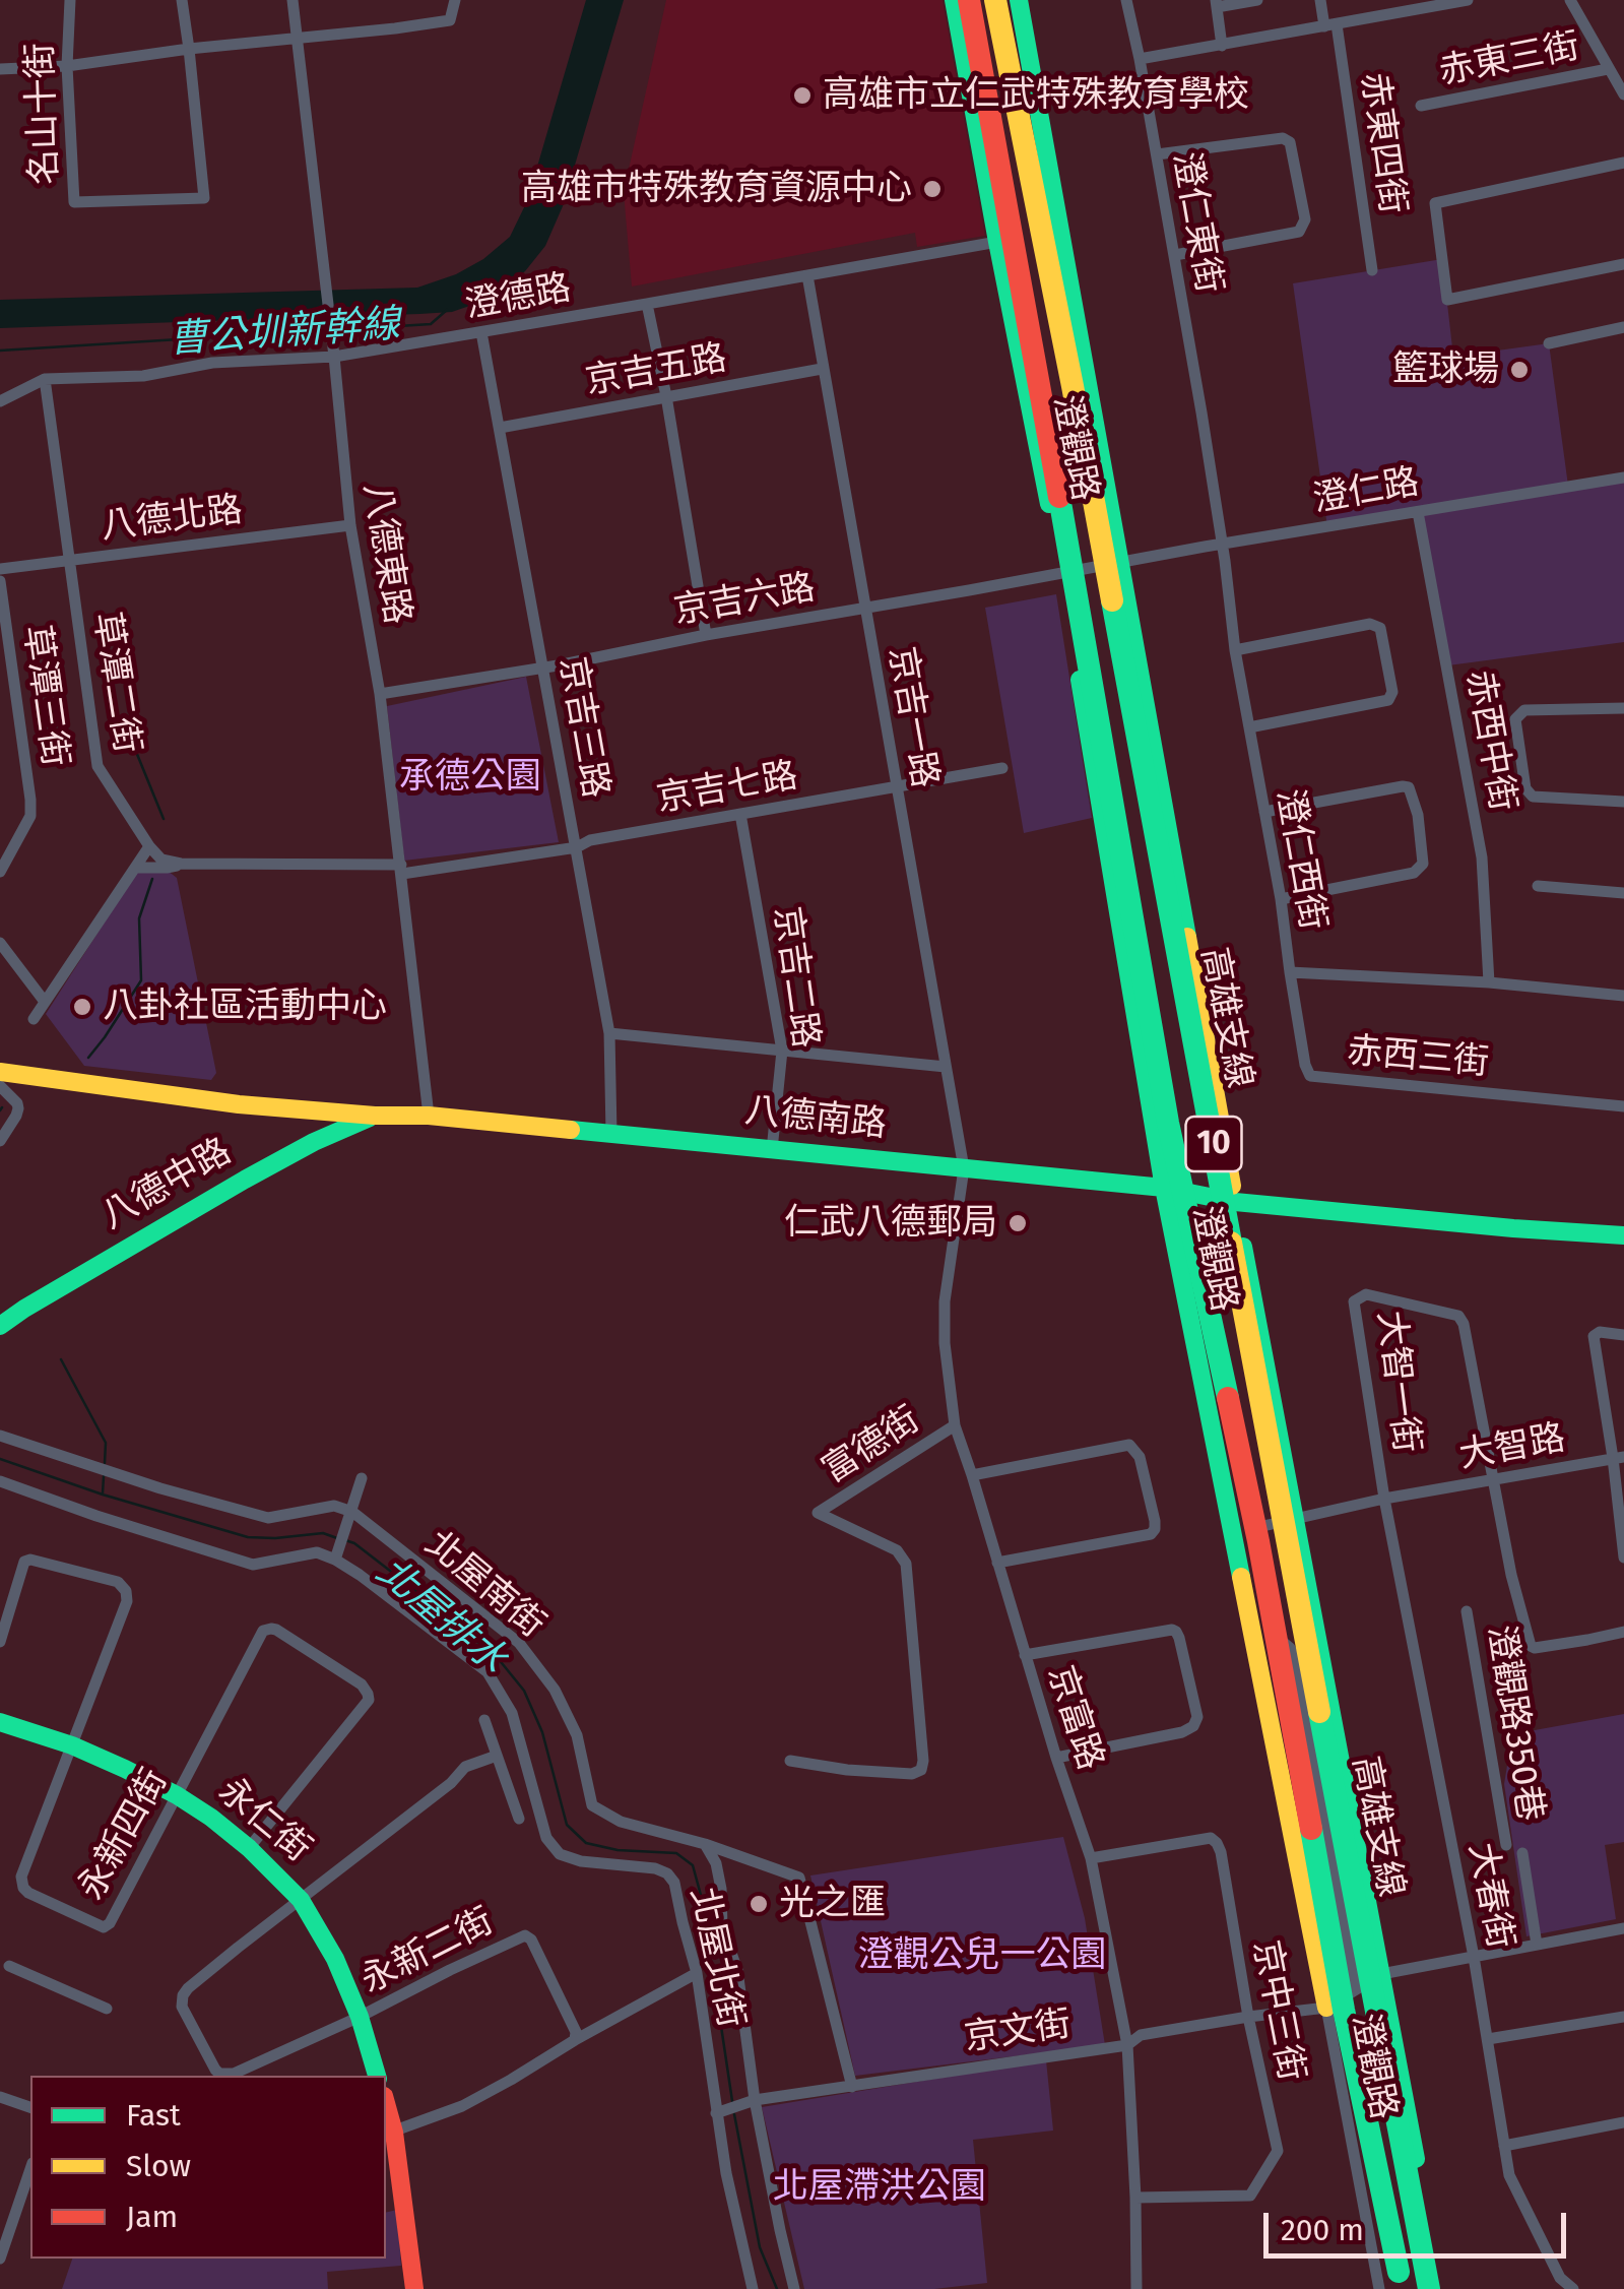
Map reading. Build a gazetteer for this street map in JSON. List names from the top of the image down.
{
  "streets": {
    "main road": [
      "澄觀路",
      "高雄支線",
      "八德南路",
      "10",
      "八德中路",
      "永仁街"
    ],
    "street": [
      "赤東三街",
      "名山十街",
      "赤東四街",
      "澄仁東街",
      "澄德路",
      "京吉五路",
      "澄仁路",
      "八德北路",
      "八德東路",
      "京吉六路",
      "草潭二街",
      "草潭三街",
      "京吉一路",
      "京吉三路",
      "赤西中街",
      "京吉七路",
      "澄仁西街",
      "京吉二路",
      "赤西三街",
      "大智一街",
      "富德街",
      "大智路",
      "北屋南街",
      "京富路",
      "澄觀路350巷",
      "永新四街",
      "大春街",
      "永新二街",
      "北屋北街",
      "京中三街",
      "京文街"
    ]
  },
  "crossings": [
    ["澄仁東街", "澄仁路"],
    ["澄仁東街", "澄仁西街"],
    ["澄德路", "澄觀路"],
    ["澄德路", "八德東路"],
    ["澄德路", "草潭二街"],
    ["澄德路", "京吉一路"],
    ["澄德路", "京吉三路"],
    ["京吉五路", "京吉一路"],
    ["京吉五路", "京吉三路"],
    ["澄觀路", "澄仁路"],
    ["澄觀路", "京吉六路"],
    ["澄觀路", "八德南路"],
    ["澄觀路", "大智路"],
    ["澄觀路", "京文街"],
    ["澄仁路", "京吉六路"],
    ["澄仁路", "赤西中街"],
    ["澄仁路", "澄仁西街"],
    ["八德北路", "八德東路"],
    ["八德北路", "草潭二街"],
    ["八德東路", "京吉六路"],
    ["八德東路", "草潭二街"],
    ["八德東路", "京吉七路"],
    ["八德東路", "八德南路"],
    ["京吉六路", "京吉一路"],
    ["京吉六路", "京吉三路"],
    ["草潭二街", "京吉七路"],
    ["京吉一路", "京吉七路"],
    ["京吉一路", "八德南路"],
    ["京吉一路", "京富路"],
    ["京吉三路", "京吉七路"],
    ["京吉三路", "八德南路"],
    ["赤西中街", "澄仁西街"],
    ["京吉七路", "京吉二路"],
    ["澄仁西街", "赤西三街"],
    ["京吉二路", "八德南路"],
    ["八德南路", "八德中路"],
    ["八德南路", "京富路"],
    ["大智一街", "大智路"],
    ["大智一街", "大春街"],
    ["富德街", "京富路"],
    ["大智路", "大春街"],
    ["京富路", "京中三街"],
    ["京富路", "京文街"],
    ["永仁街", "永新四街"],
    ["永仁街", "永新二街"],
    ["北屋北街", "京文街"],
    ["京中三街", "京文街"]
  ],
  "water": ["曹公圳新幹線", "北屋排水"],
  "parks": ["承德公園", "澄觀公兒一公園", "北屋滯洪公園"],
  "places": [
    "高雄市立仁武特殊教育學校",
    "高雄市特殊教育資源中心",
    "籃球場",
    "八卦社區活動中心",
    "仁武八德郵局",
    "光之匯"
  ],
  "legend": ["Fast", "Slow", "Jam"],
  "scale_bar": "200 m"
}
